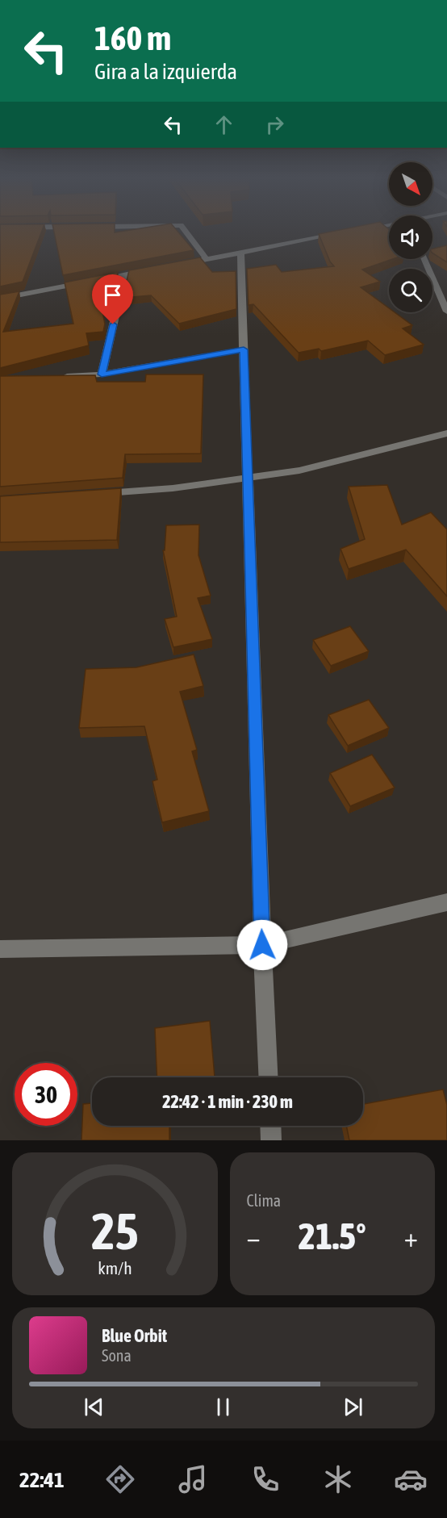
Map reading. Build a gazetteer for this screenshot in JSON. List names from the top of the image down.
{
  "north": "bottom right",
  "page": {
    "turn": ["160 m", "Gira a la izquierda"],
    "limit": "30",
    "trip": "22:42 · 1 min · 230 m",
    "tile": "Clima",
    "heat": ["−", "21.5°", "+"],
    "song": ["Blue Orbit", "Sona"],
    "tabs": "22:41",
    "gauge": ["25", "km/h"]
  }
}
